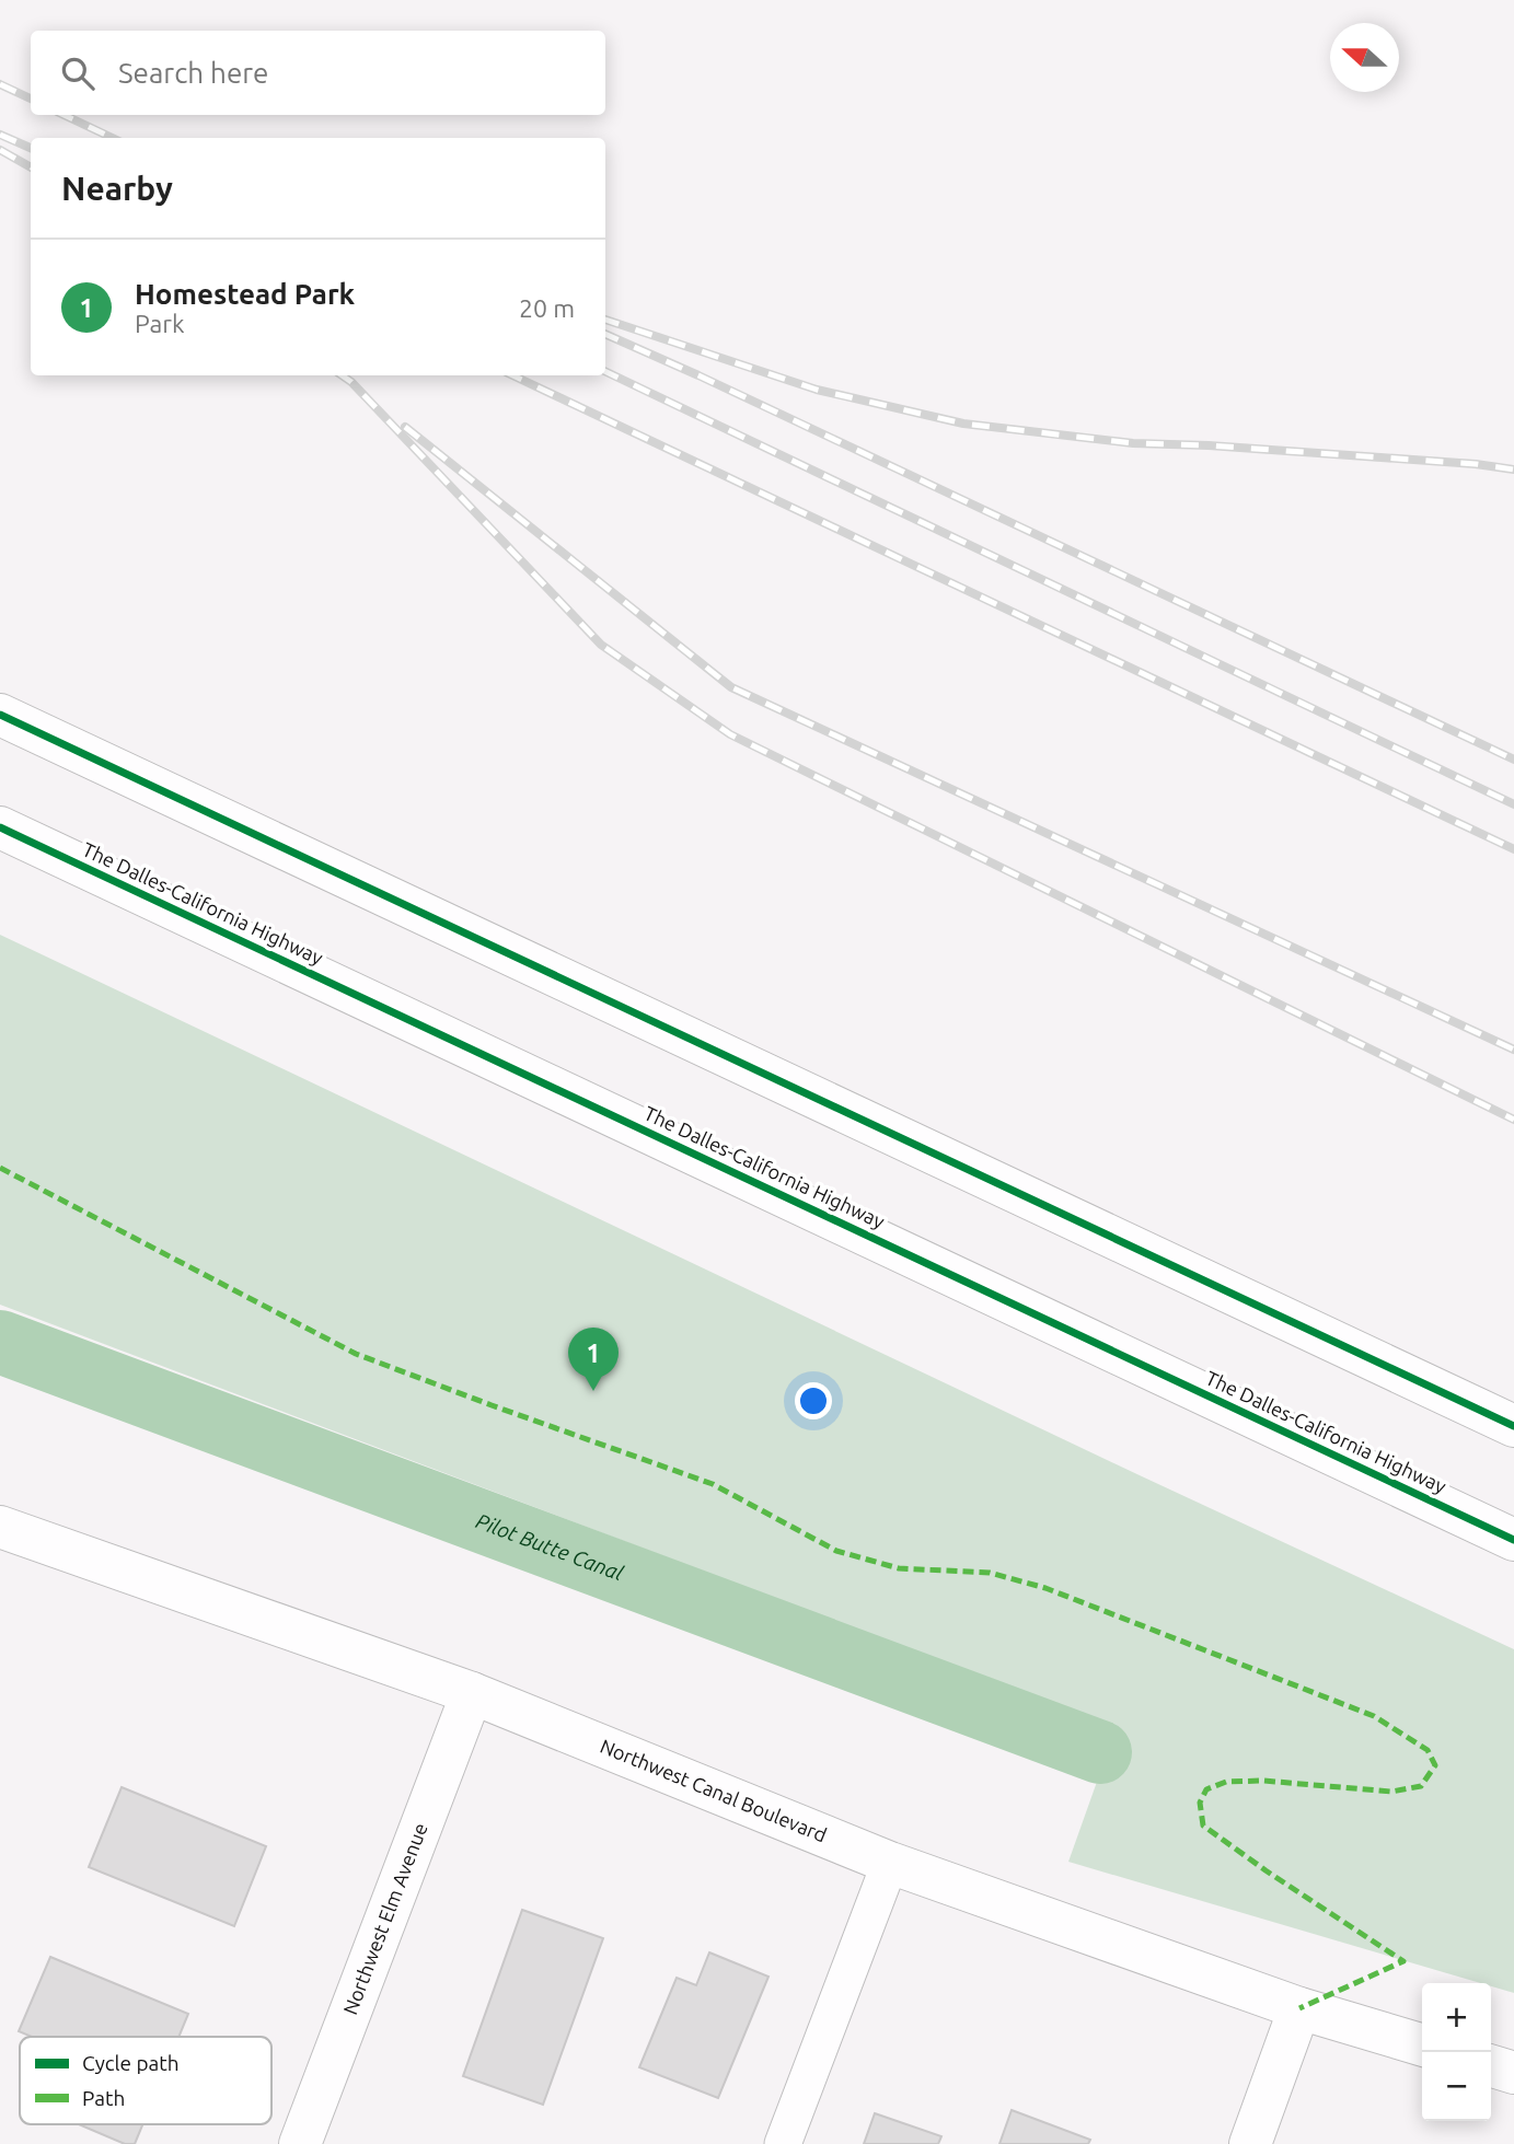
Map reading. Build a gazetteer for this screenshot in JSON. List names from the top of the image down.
{
  "streets": {
    "main road": ["The Dalles-California Highway", "Northwest Canal Boulevard", "Northwest Elm Avenue"]
  },
  "crossings": [
    ["Northwest Canal Boulevard", "Northwest Elm Avenue"]
  ],
  "water": ["Pilot Butte Canal"],
  "legend": ["Cycle path", "Path"],
  "north": "left",
  "page": {
    "search": "Search here",
    "heading": "Nearby",
    "list": [
      {
        "mark": "1",
        "name": "Homestead Park",
        "note": "Park",
        "value": "20 m"
      }
    ],
    "pins": "1",
    "map_buttons": ["+", "−"]
  }
}
